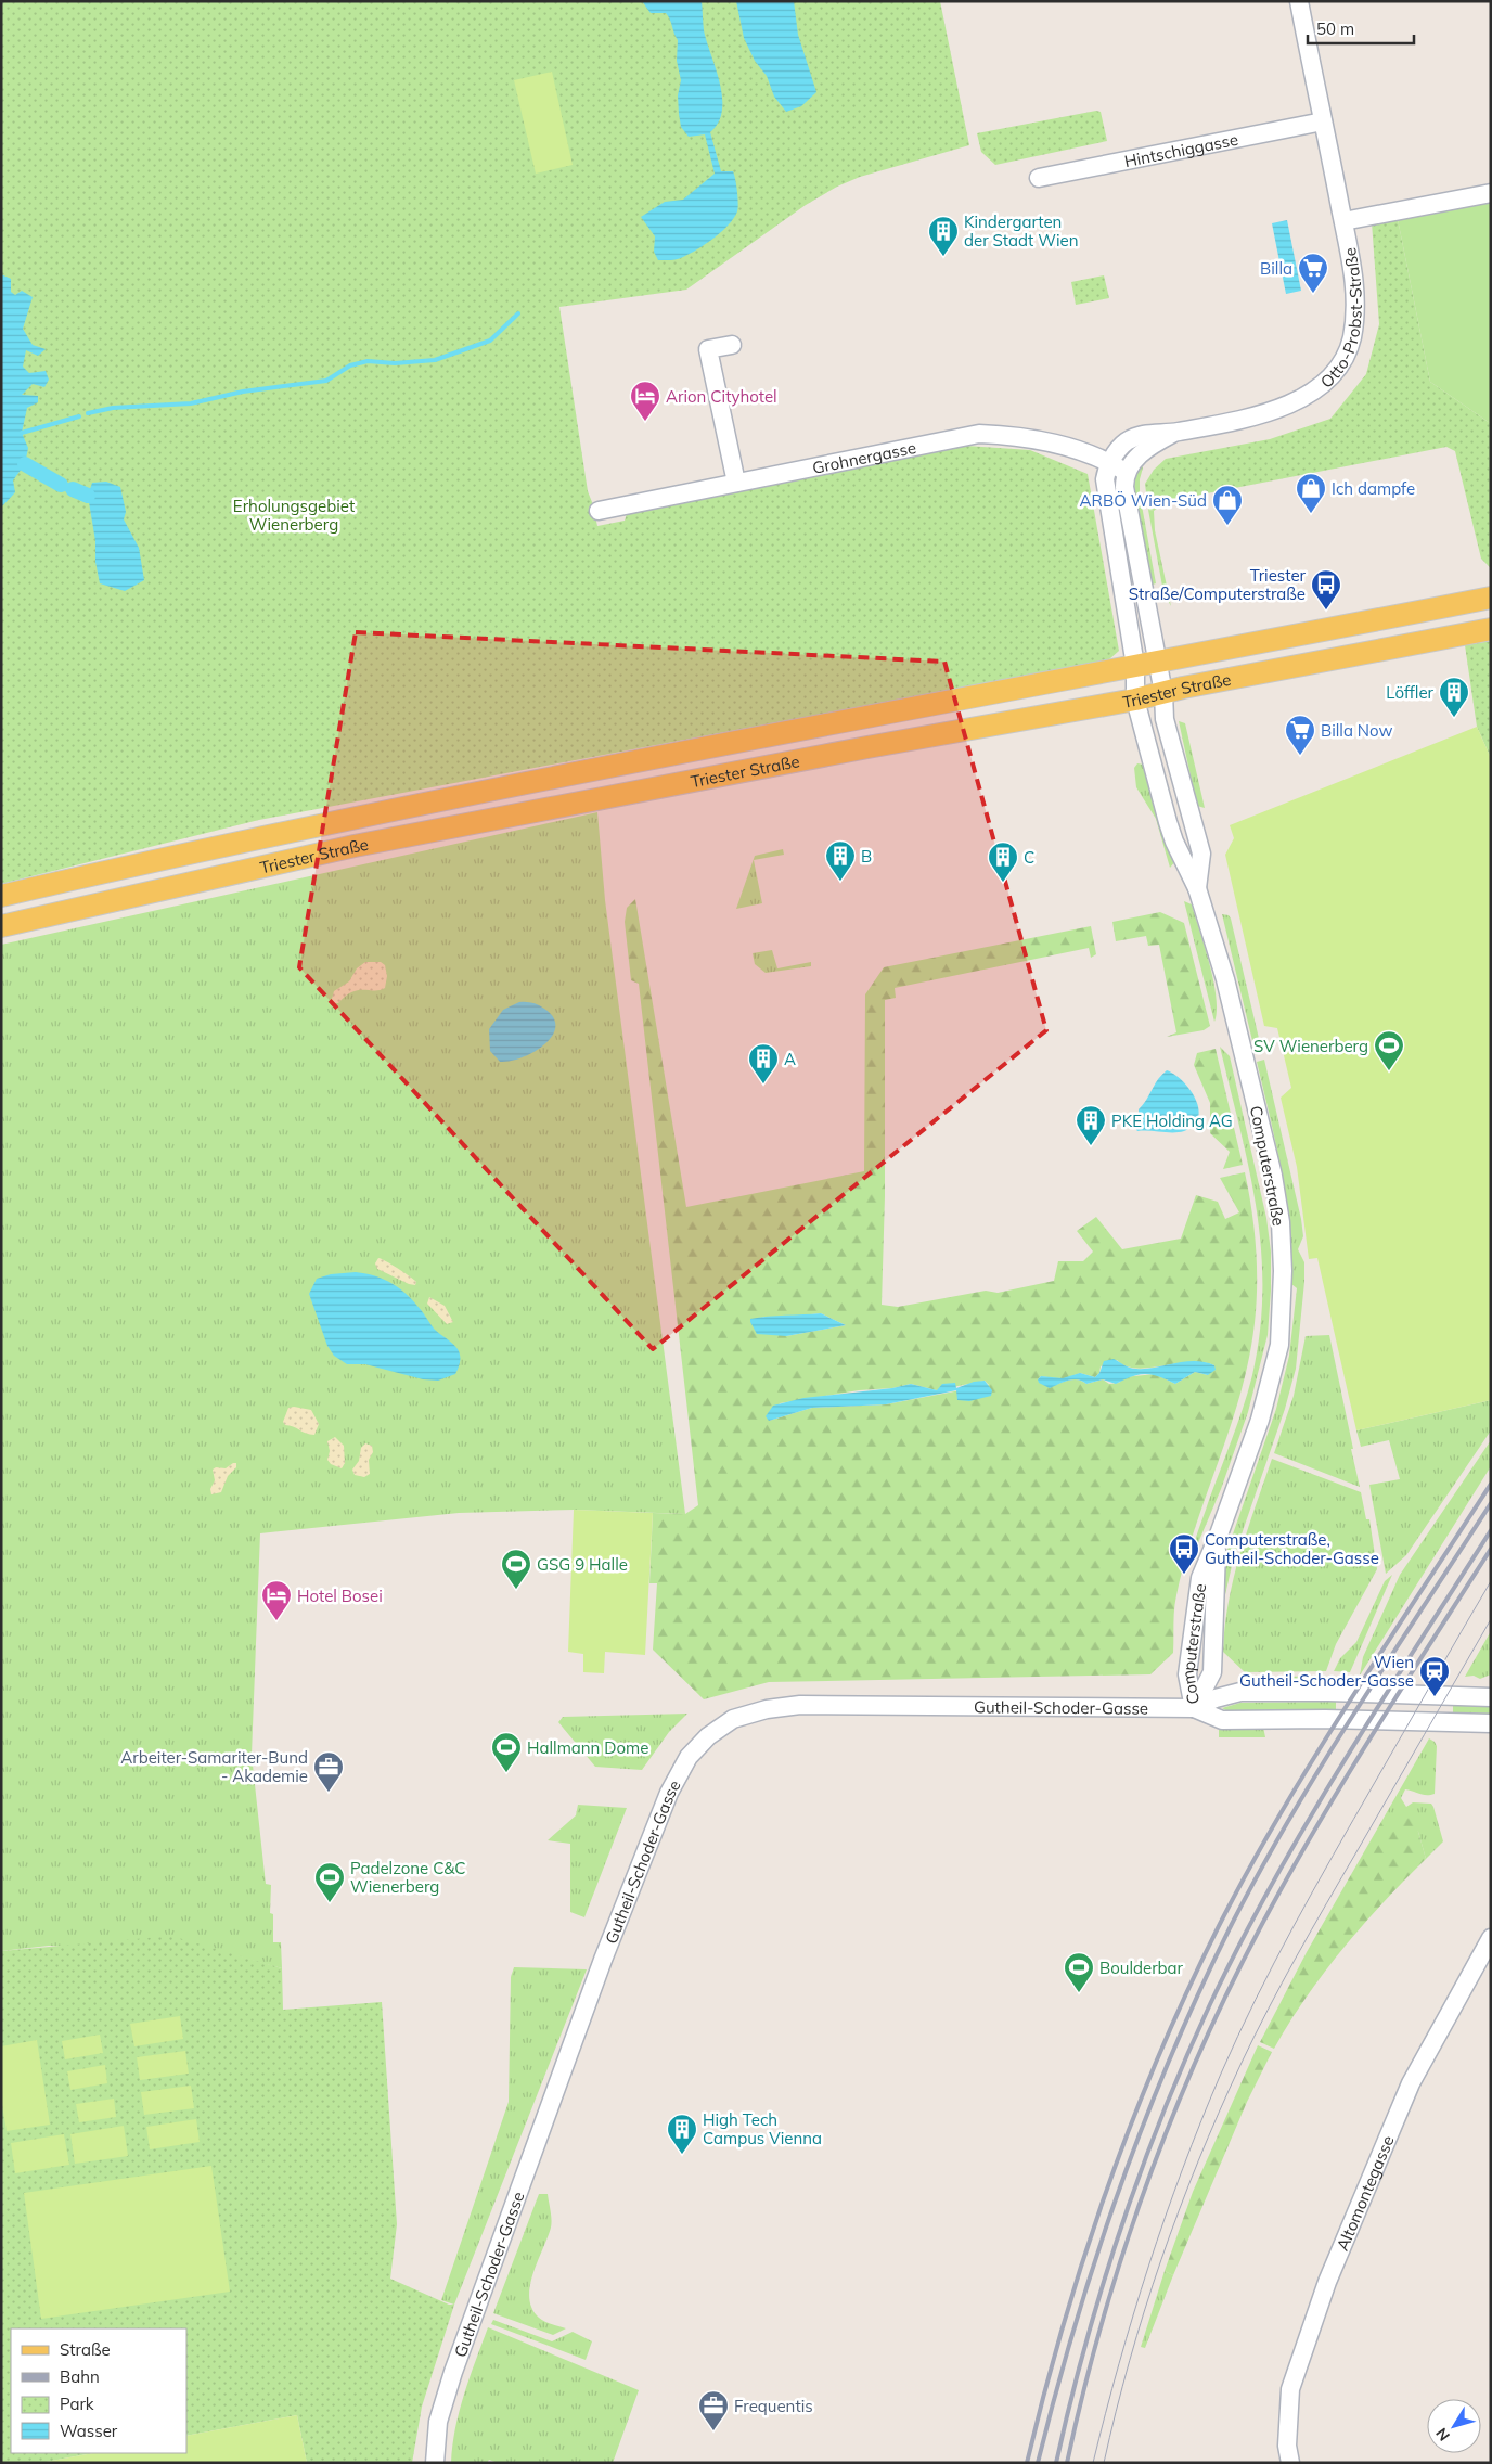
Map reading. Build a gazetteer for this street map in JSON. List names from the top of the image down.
{
  "streets": {
    "main road": ["Triester Straße"],
    "street": [
      "Hintschiggasse",
      "Otto-Probst-Straße",
      "Grohnergasse",
      "Computerstraße",
      "Gutheil-Schoder-Gasse",
      "Altomontegasse"
    ]
  },
  "crossings": [
    ["Hintschiggasse", "Otto-Probst-Straße"],
    ["Otto-Probst-Straße", "Grohnergasse"],
    ["Triester Straße", "Computerstraße"],
    ["Computerstraße", "Gutheil-Schoder-Gasse"]
  ],
  "parks": ["Erholungsgebiet Wienerberg"],
  "places": {
    "building": [
      "Kindergarten der Stadt Wien",
      "Löffler",
      "B",
      "C",
      "A",
      "PKE Holding AG",
      "High Tech Campus Vienna"
    ],
    "supermarket": ["Billa", "Billa Now"],
    "hotel": ["Arion Cityhotel", "Hotel Bosei"],
    "shop": ["Ich dampfe", "ARBÖ Wien-Süd"],
    "bus stop": ["Triester Straße/Computerstraße", "Computerstraße, Gutheil-Schoder-Gasse"],
    "sports": [
      "SV Wienerberg",
      "GSG 9 Halle",
      "Hallmann Dome",
      "Padelzone C&C Wienerberg",
      "Boulderbar"
    ],
    "station": ["Wien Gutheil-Schoder-Gasse"],
    "office": ["Arbeiter-Samariter-Bund - Akademie", "Frequentis"]
  },
  "legend": [
    "Straße",
    "Bahn",
    "Park",
    "Wasser"
  ],
  "scale_bar": "50 m",
  "north": "bottom left"
}
